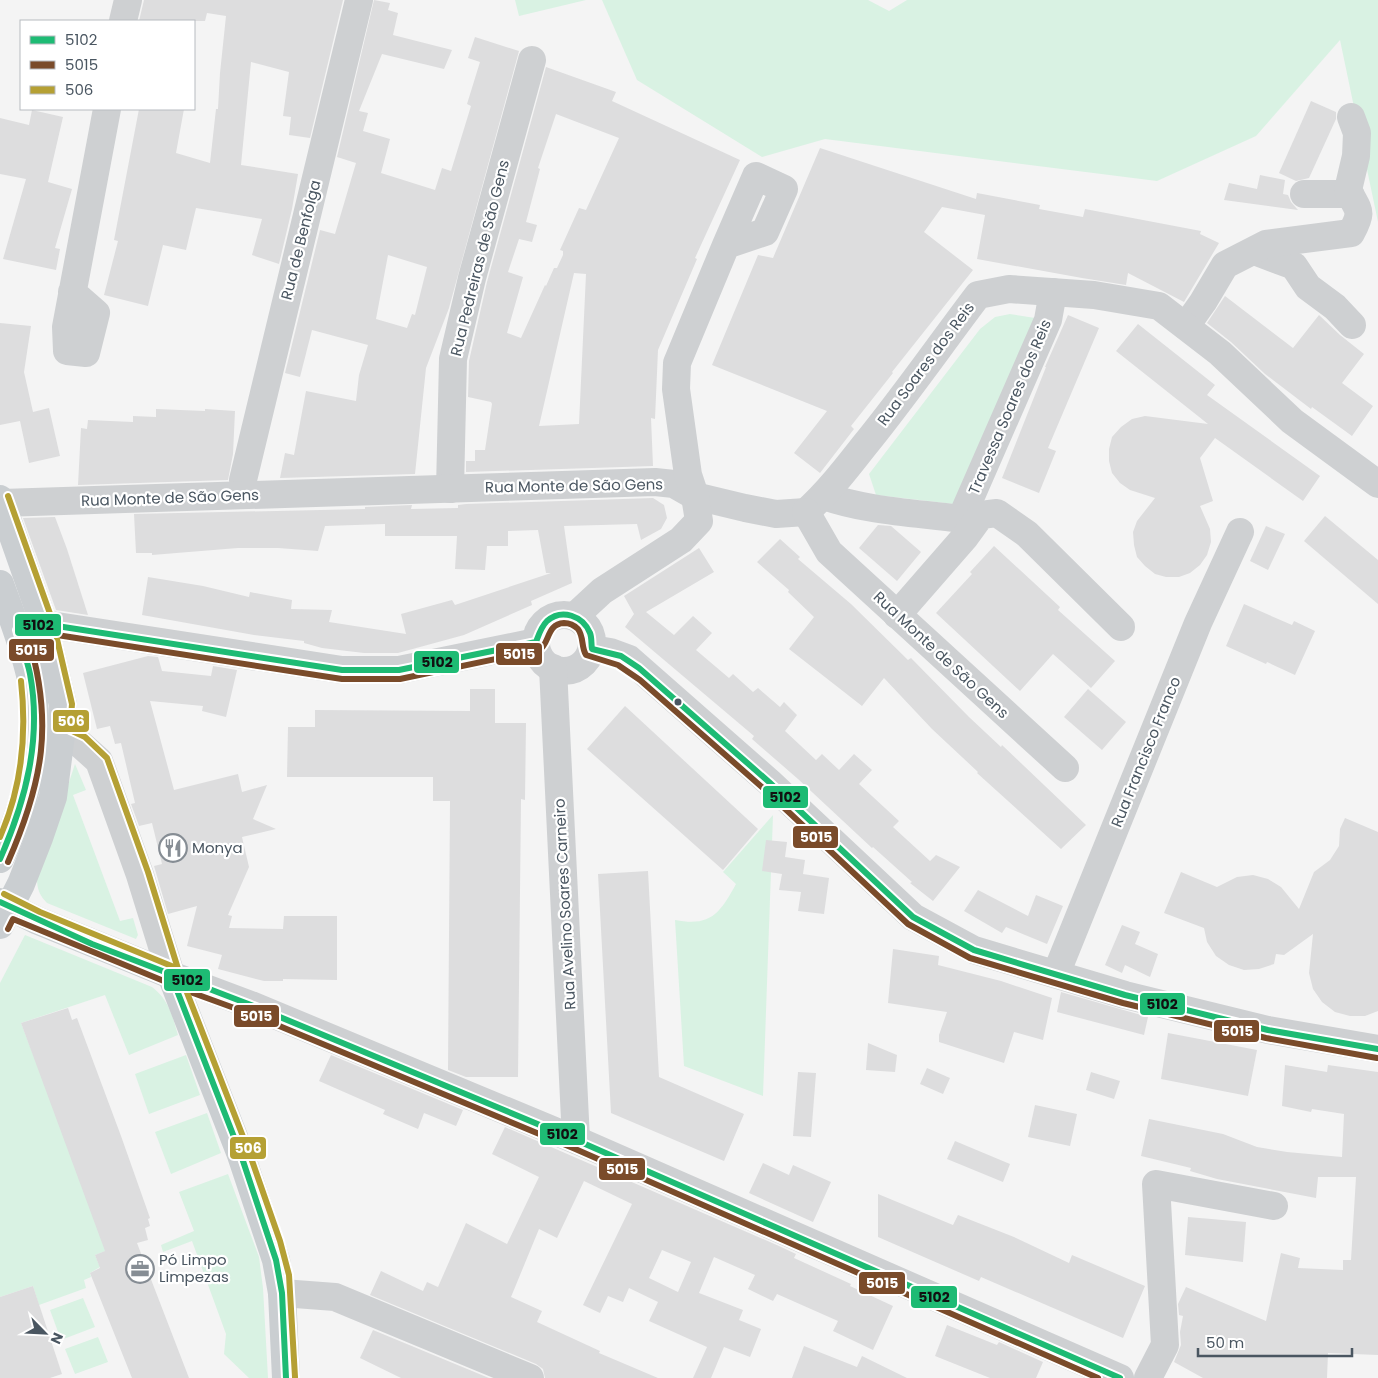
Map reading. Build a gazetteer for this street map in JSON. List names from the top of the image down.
{
  "streets": {
    "street": [
      "Rua de Benfolga",
      "Rua Pedreiras de São Gens",
      "Rua Soares dos Reis",
      "Travessa Soares dos Reis",
      "Rua Monte de São Gens",
      "Rua Francisco Franco",
      "Rua Avelino Soares Carneiro"
    ]
  },
  "crossings": [
    ["Rua Pedreiras de São Gens", "Rua Monte de São Gens"],
    ["Rua Soares dos Reis", "Travessa Soares dos Reis"],
    ["Rua Soares dos Reis", "Rua Monte de São Gens"]
  ],
  "places": {
    "restaurant": ["Monya"],
    "office": ["Pó Limpo Limpezas"]
  },
  "lines": ["transit line 506", "transit line 5102", "transit line 5015"],
  "legend": ["5102", "5015", "506"],
  "scale_bar": "50 m",
  "north": "bottom right"
}
